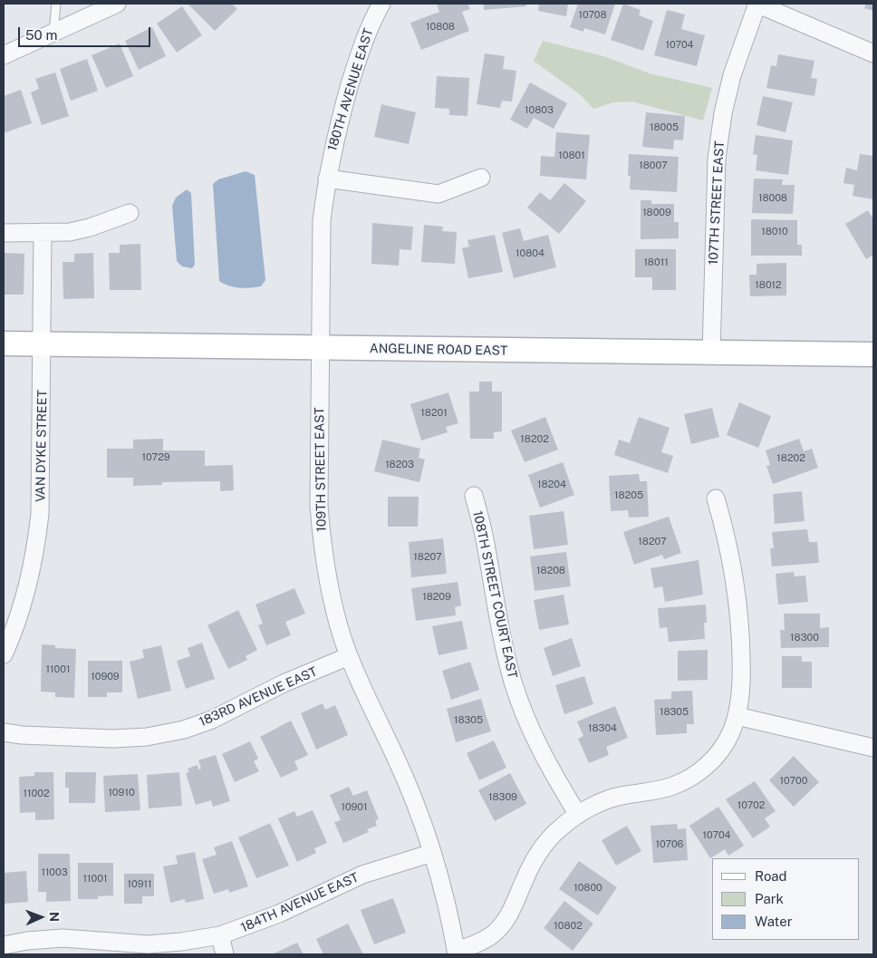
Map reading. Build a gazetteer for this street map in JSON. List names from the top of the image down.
{
  "streets": {
    "street": [
      "180TH AVENUE EAST",
      "107TH STREET EAST",
      "ANGELINE ROAD EAST",
      "VAN DYKE STREET",
      "109TH STREET EAST",
      "108TH STREET COURT EAST",
      "183RD AVENUE EAST",
      "184TH AVENUE EAST"
    ]
  },
  "crossings": [
    ["180TH AVENUE EAST", "109TH STREET EAST"],
    ["107TH STREET EAST", "ANGELINE ROAD EAST"],
    ["ANGELINE ROAD EAST", "VAN DYKE STREET"],
    ["ANGELINE ROAD EAST", "109TH STREET EAST"],
    ["109TH STREET EAST", "183RD AVENUE EAST"],
    ["109TH STREET EAST", "184TH AVENUE EAST"]
  ],
  "house_numbers": [
    "10708",
    "10808",
    "10704",
    "10803",
    "18005",
    "10801",
    "18007",
    "18008",
    "18009",
    "18010",
    "10804",
    "18011",
    "18012",
    "18201",
    "18202",
    "10729",
    "18202",
    "18203",
    "18204",
    "18205",
    "18207",
    "18207",
    "18208",
    "18209",
    "18300",
    "11001",
    "10909",
    "18305",
    "18305",
    "18304",
    "10700",
    "10910",
    "11002",
    "18309",
    "10702",
    "10901",
    "10704",
    "10706",
    "11003",
    "11001",
    "10911",
    "10800",
    "10802"
  ],
  "legend": ["Road", "Park", "Water"],
  "scale_bar": "50 m",
  "north": "right"
}
